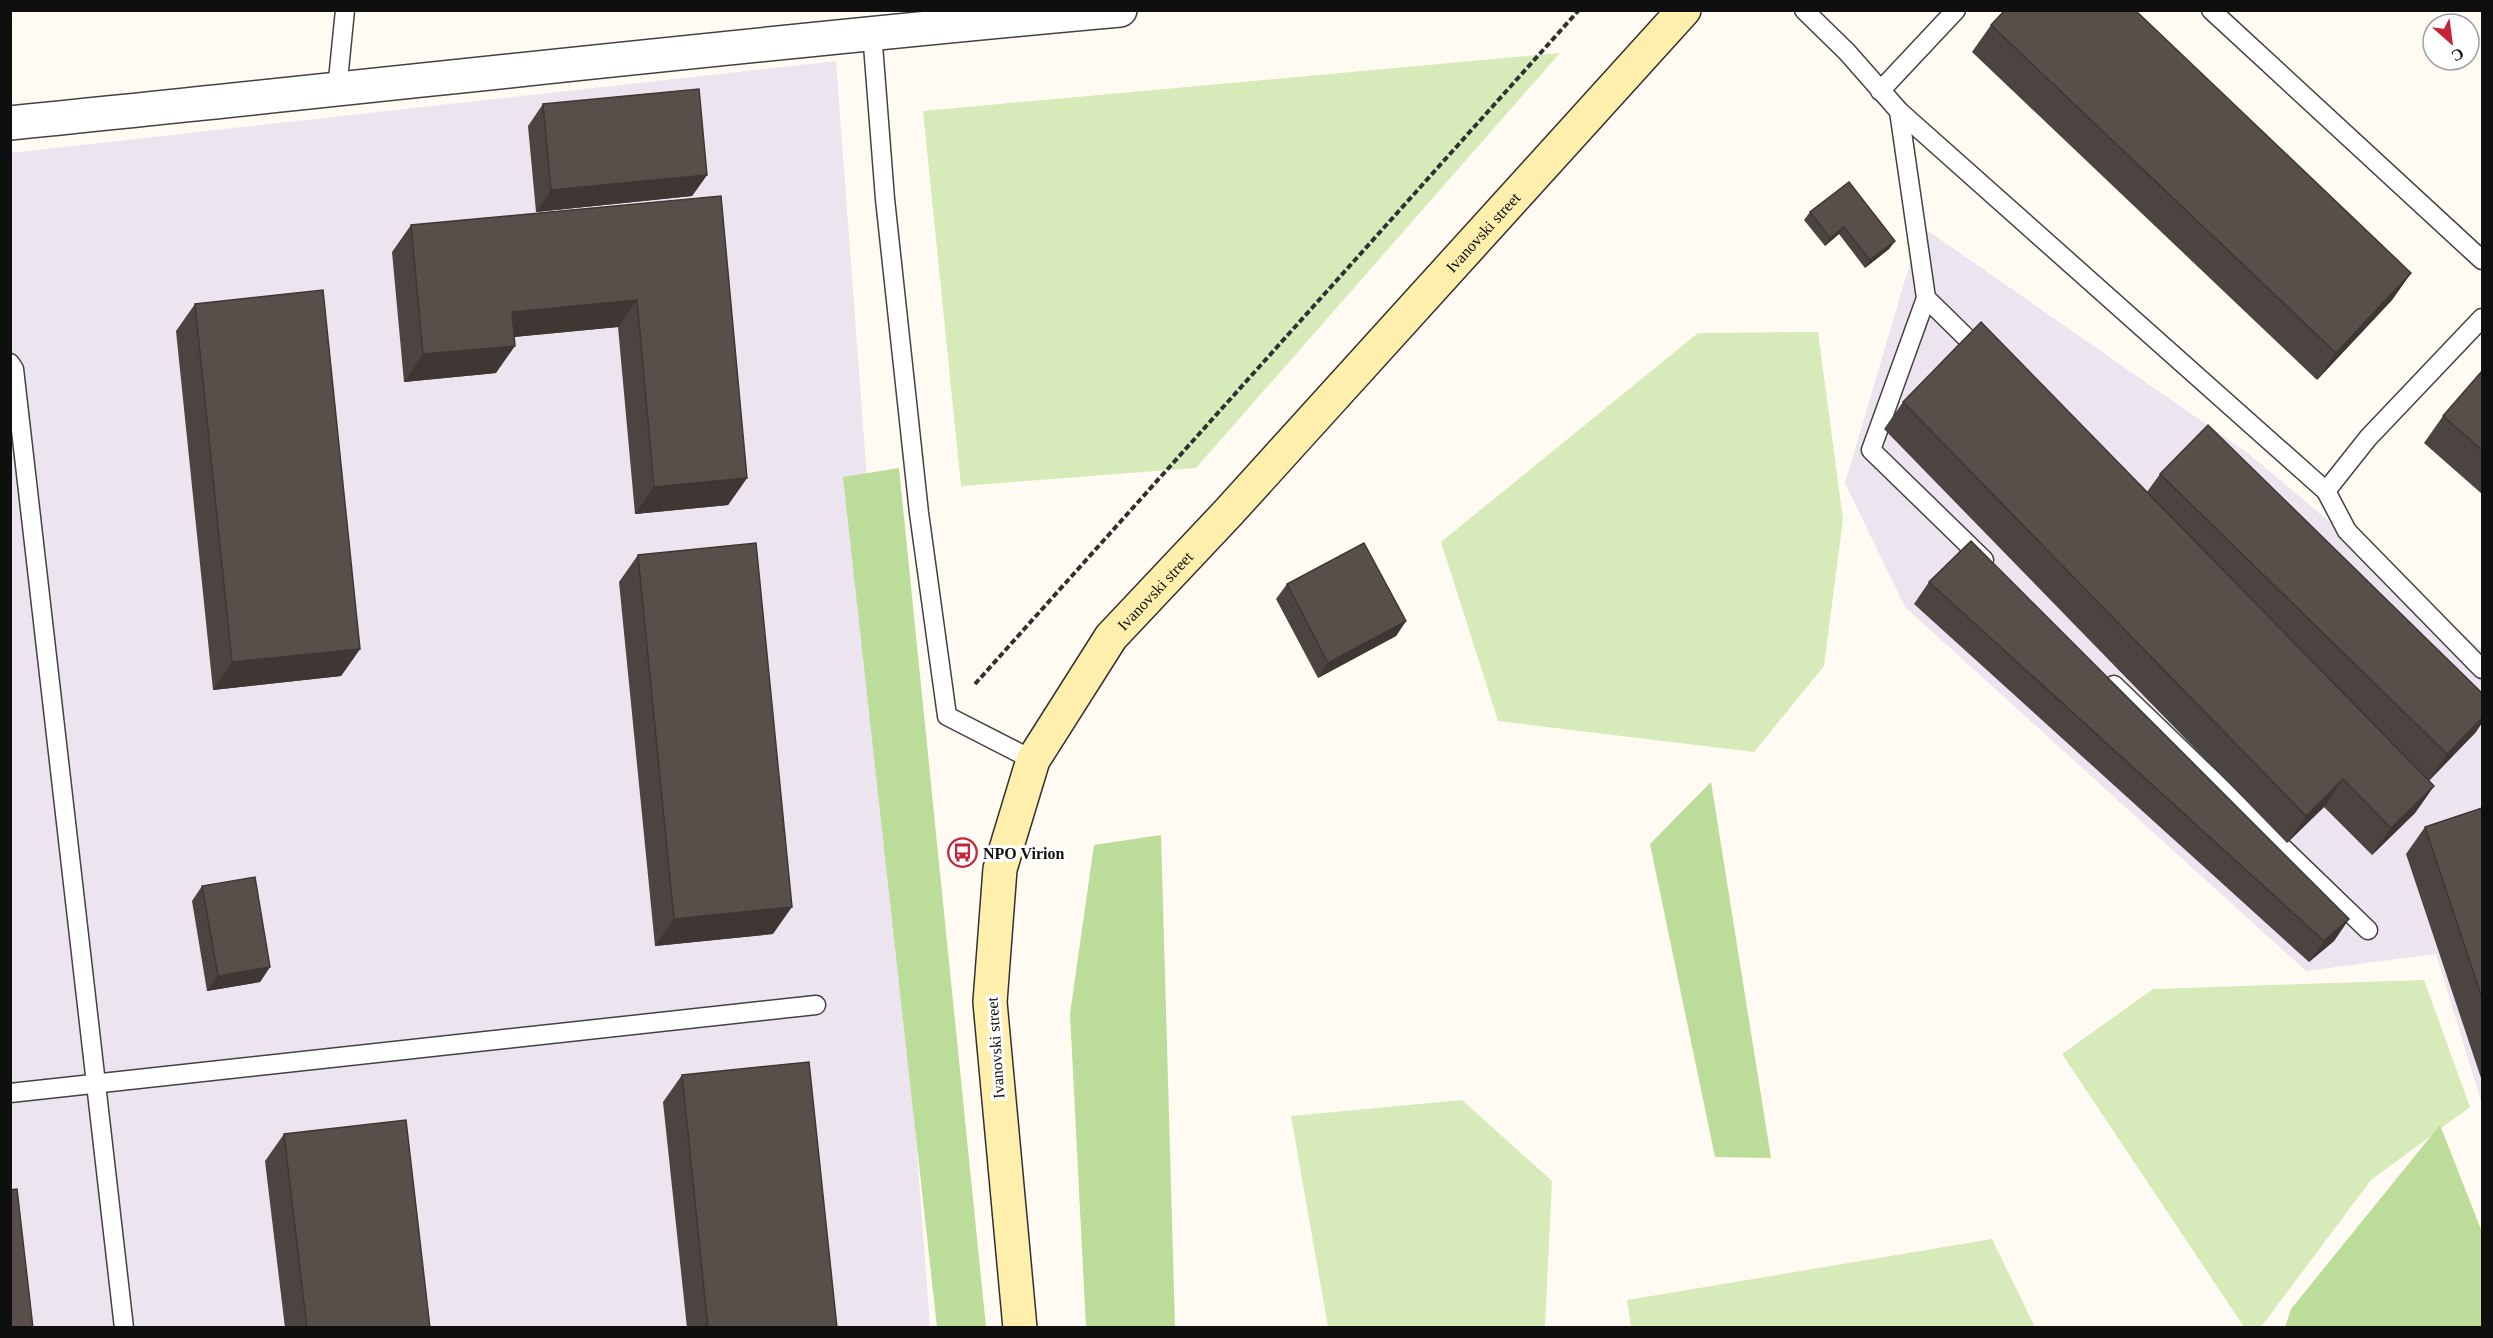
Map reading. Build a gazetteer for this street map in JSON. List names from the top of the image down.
{
  "streets": {
    "main road": ["Ivanovski street"]
  },
  "places": {
    "bus stop": ["NPO Virion"]
  },
  "north": "bottom right"
}
